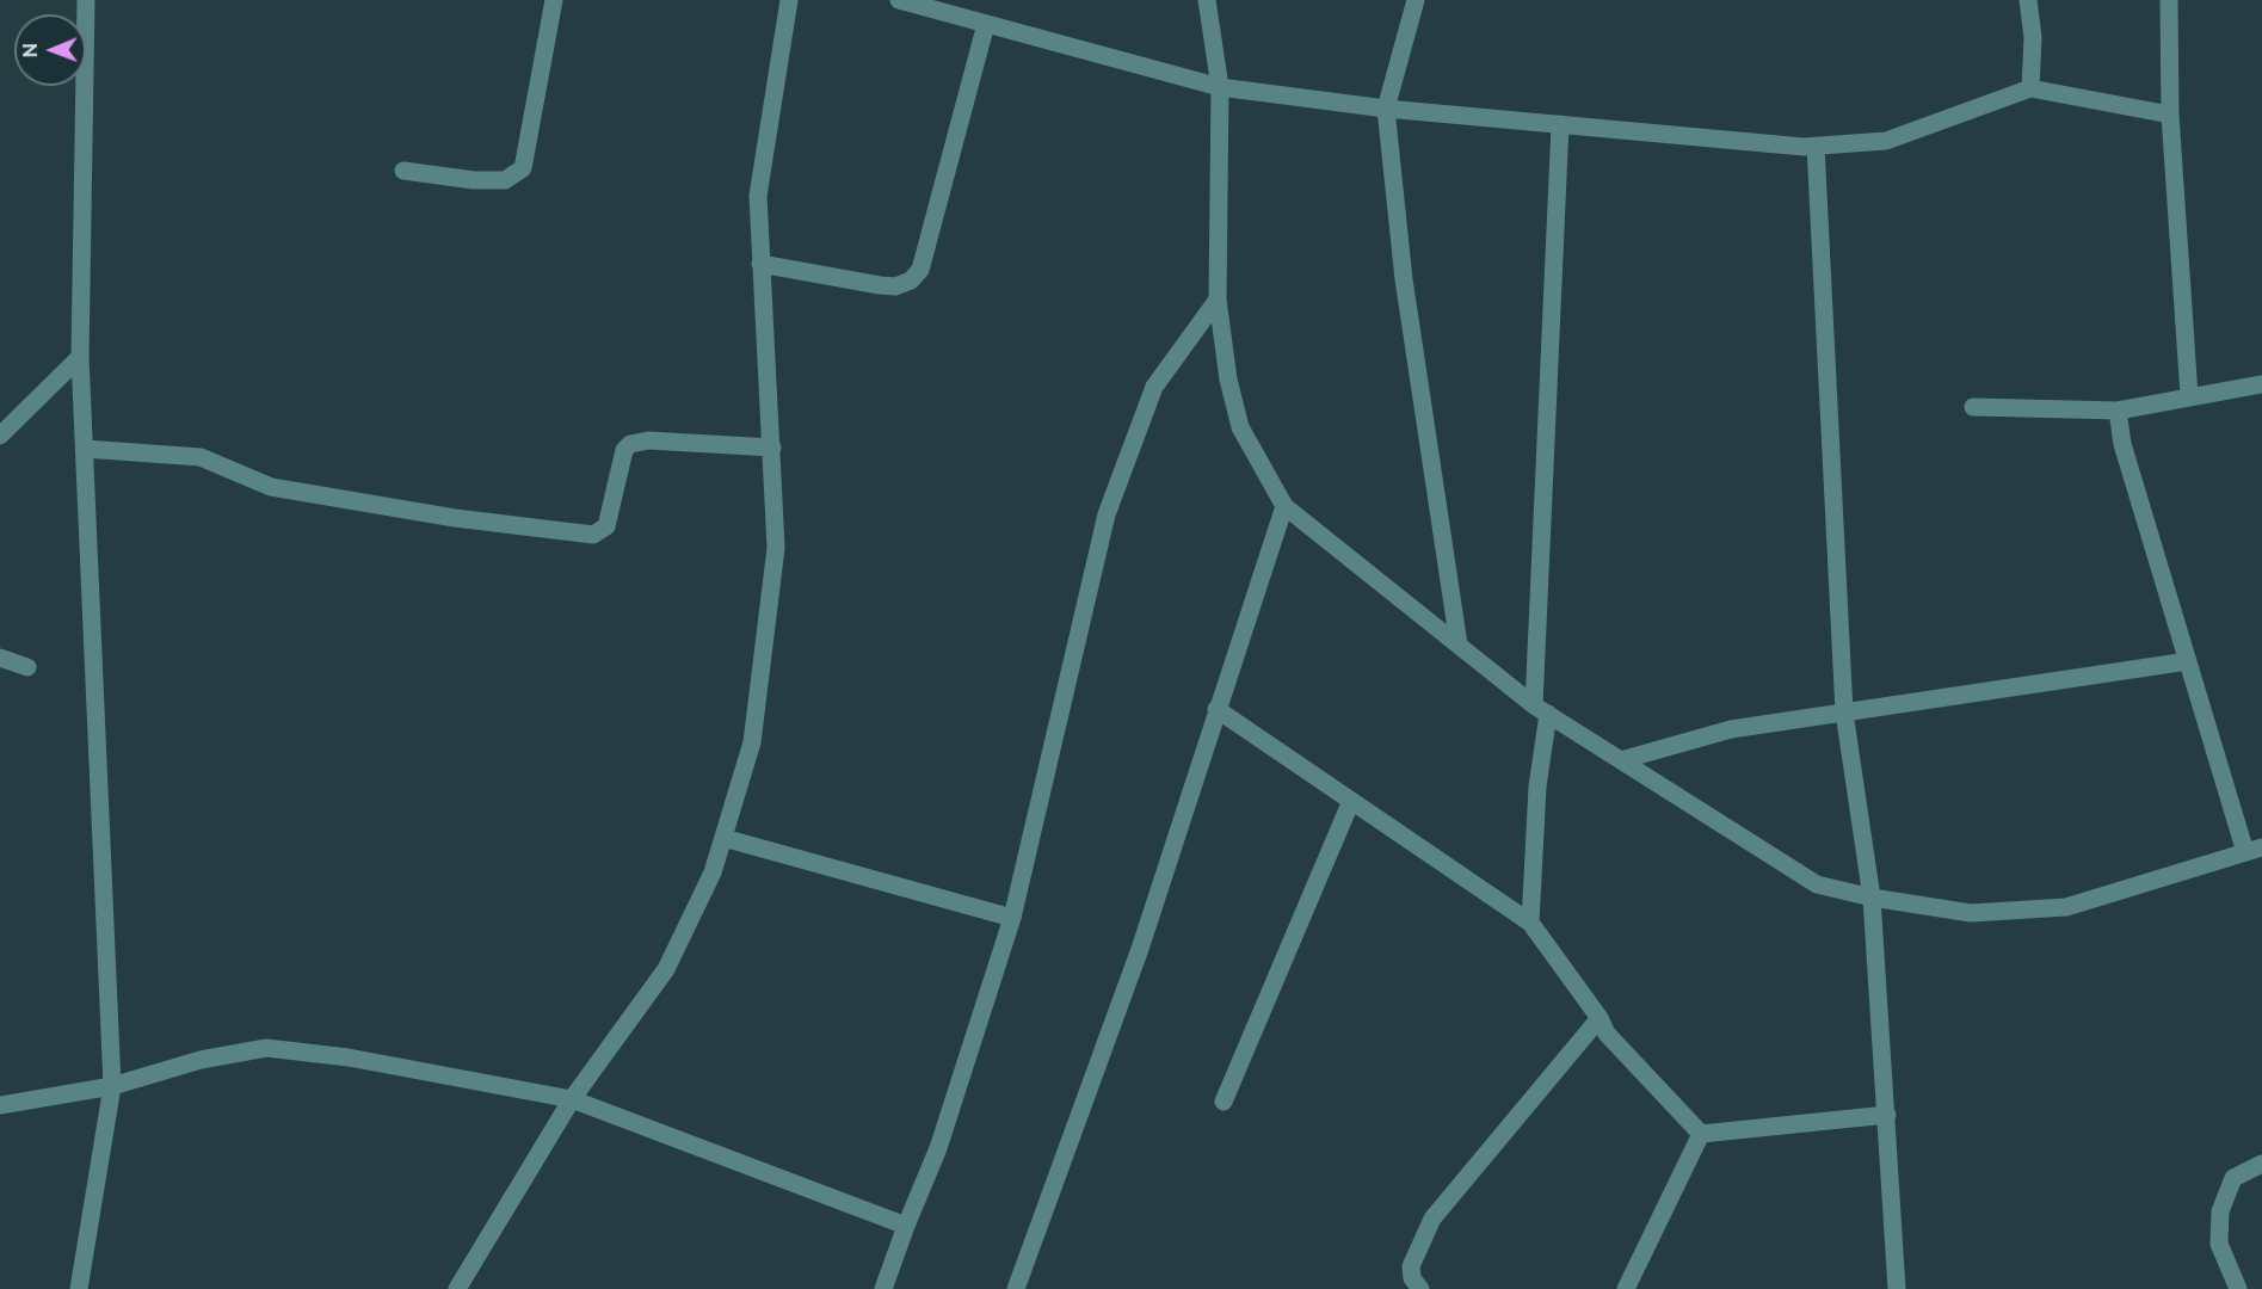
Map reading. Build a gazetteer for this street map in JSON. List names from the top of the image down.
{
  "north": "left"
}
